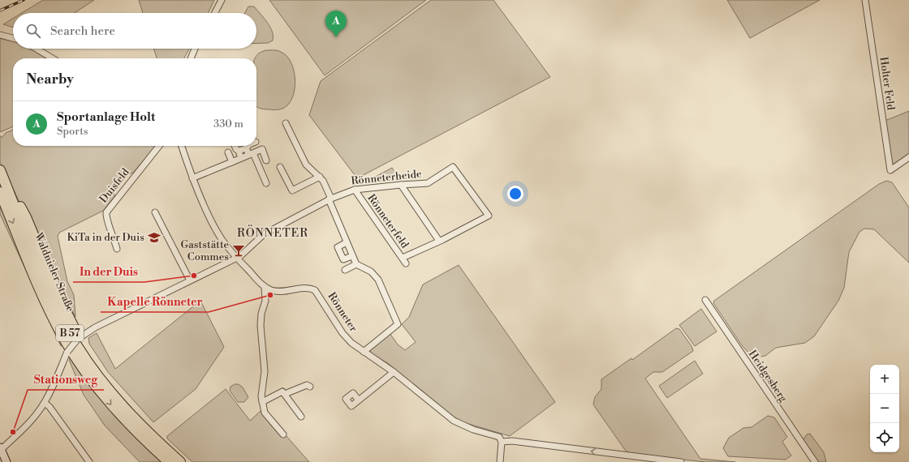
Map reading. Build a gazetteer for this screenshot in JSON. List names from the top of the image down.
{
  "streets": {
    "highway": ["Waldnieler Straße", "B 57"],
    "street": [
      "Holter Feld",
      "Rönneterheide",
      "Duisfeld",
      "Rönneterfeld",
      "Rönneter",
      "Heidgesberg"
    ]
  },
  "crossings": [
    ["Rönneterheide", "Rönneterfeld"]
  ],
  "districts": ["RÖNNETER"],
  "places": {
    "school or university": ["KiTa in der Duis"],
    "bar": ["Gaststätte Commes"],
    "other": ["In der Duis", "Kapelle Rönneter", "Stationsweg"]
  },
  "page": {
    "pins": "A",
    "search": "Search here",
    "heading": "Nearby",
    "list": [
      {
        "mark": "A",
        "name": "Sportanlage Holt",
        "note": "Sports",
        "value": "330 m"
      }
    ],
    "map_buttons": ["+", "−"]
  }
}
